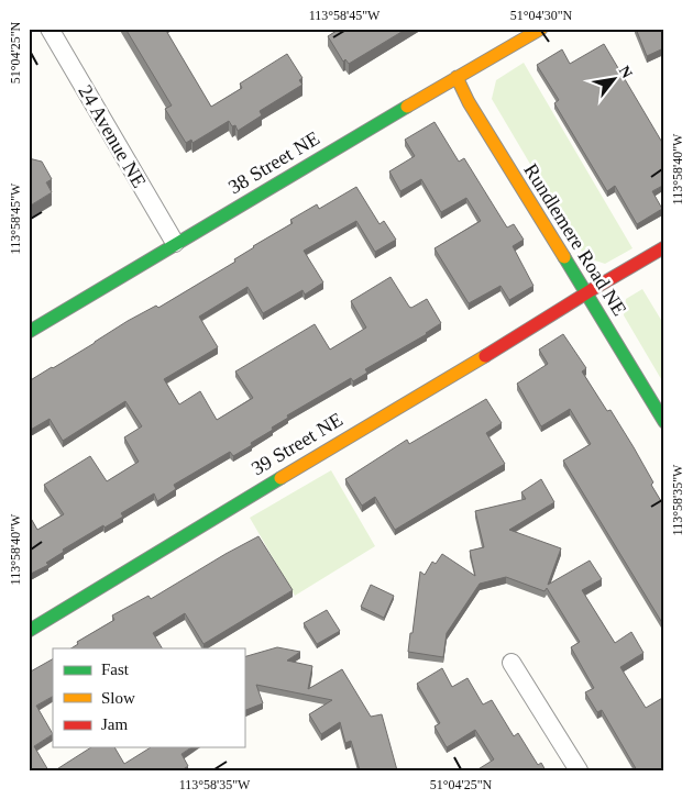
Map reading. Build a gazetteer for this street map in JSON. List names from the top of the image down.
{
  "streets": {
    "street": [
      "24 Avenue NE",
      "38 Street NE",
      "Rundlemere Road NE",
      "39 Street NE"
    ]
  },
  "crossings": [
    ["24 Avenue NE", "38 Street NE"],
    ["38 Street NE", "Rundlemere Road NE"],
    ["Rundlemere Road NE", "39 Street NE"]
  ],
  "legend": ["Fast", "Slow", "Jam"],
  "north": "top right",
  "coordinates": [
    "113°58'45\"W",
    "51°04'30\"N",
    "51°04'25\"N",
    "113°58'40\"W",
    "113°58'35\"W"
  ]
}
